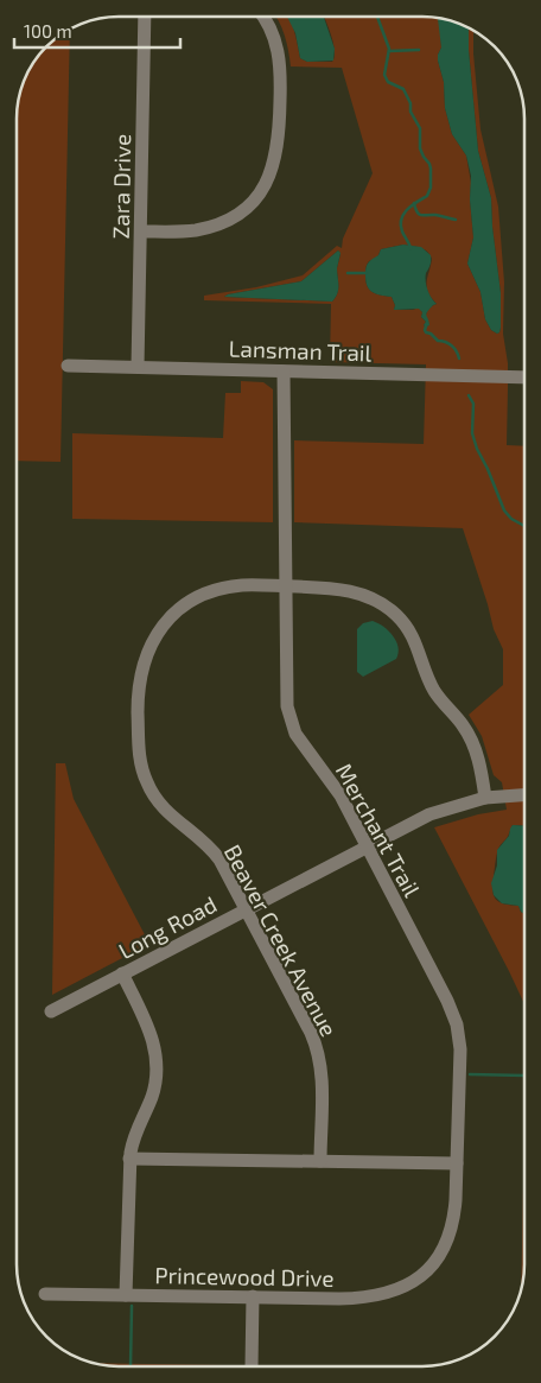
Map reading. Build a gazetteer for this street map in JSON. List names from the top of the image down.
{
  "streets": {
    "street": [
      "Zara Drive",
      "Lansman Trail",
      "Merchant Trail",
      "Long Road",
      "Beaver Creek Avenue",
      "Princewood Drive"
    ]
  },
  "crossings": [
    ["Zara Drive", "Lansman Trail"],
    ["Lansman Trail", "Merchant Trail"],
    ["Merchant Trail", "Long Road"],
    ["Merchant Trail", "Beaver Creek Avenue"],
    ["Merchant Trail", "Princewood Drive"],
    ["Long Road", "Beaver Creek Avenue"]
  ],
  "scale_bar": "100 m"
}
